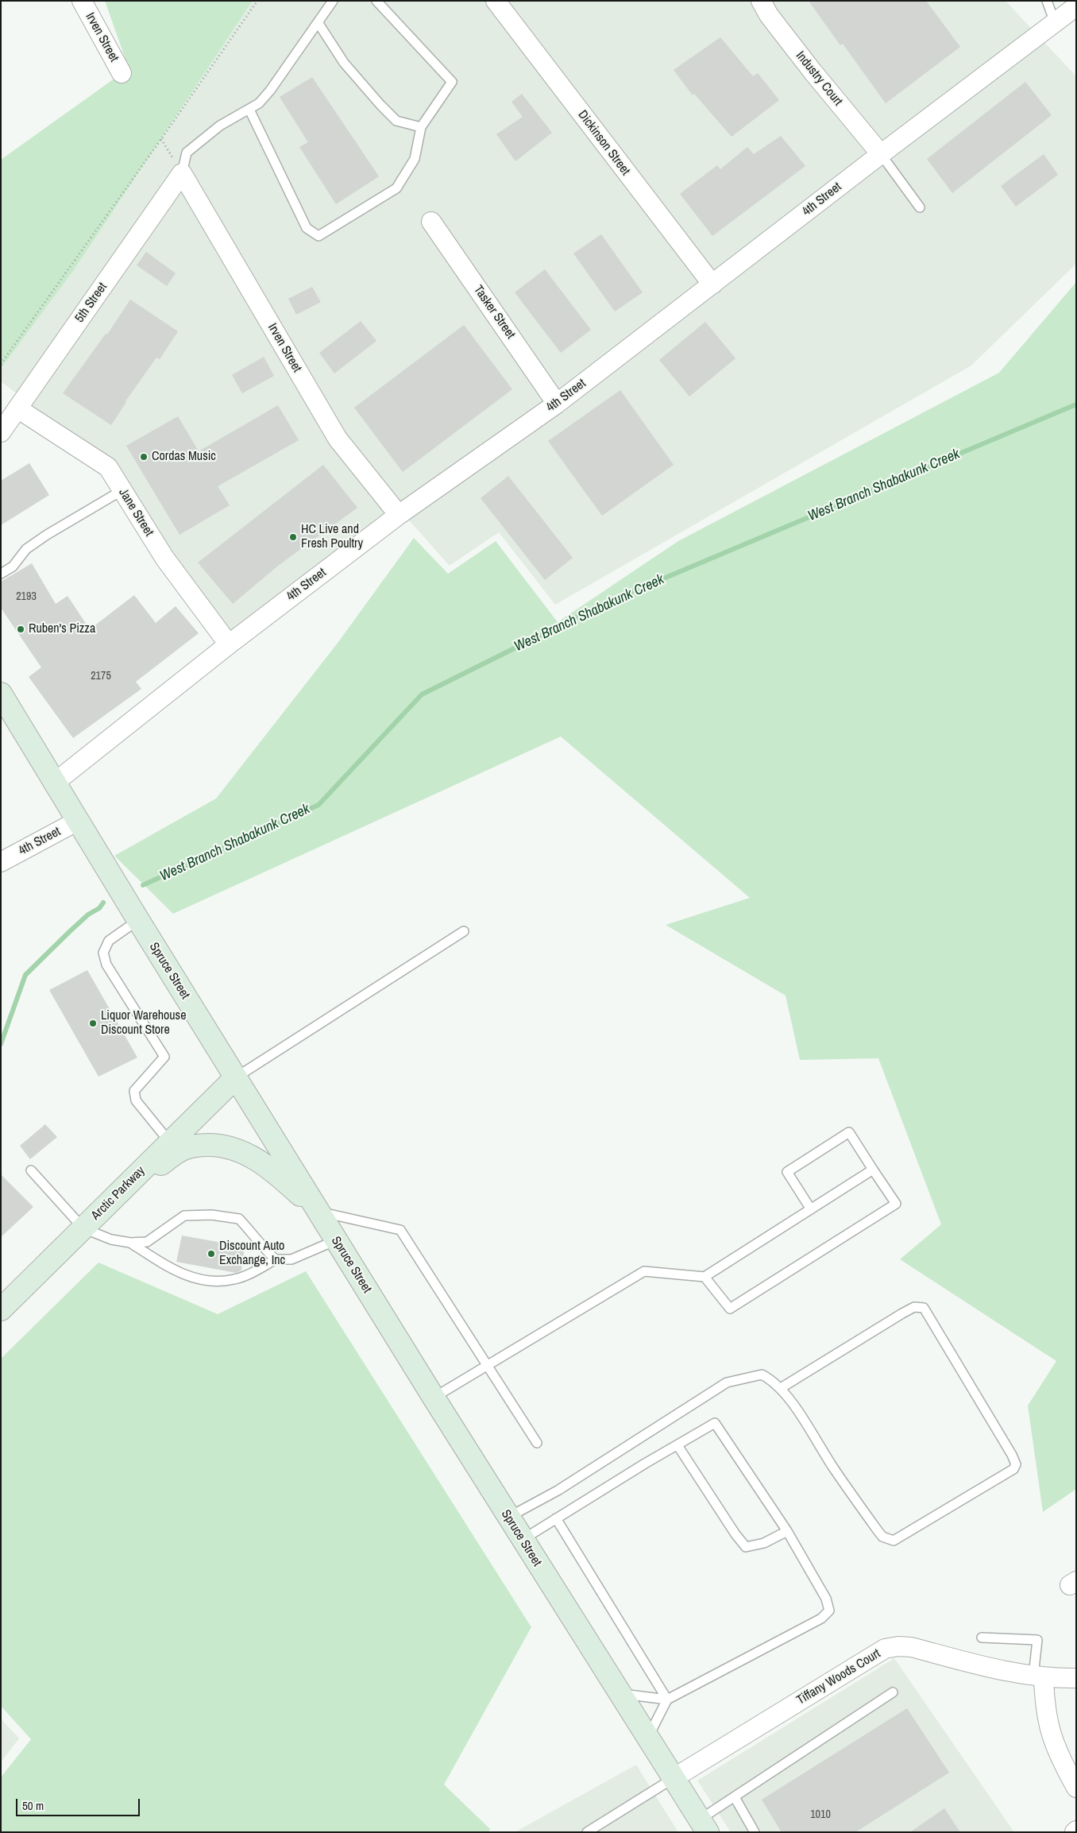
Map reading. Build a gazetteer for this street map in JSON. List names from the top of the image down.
{
  "streets": {
    "street": [
      "Irven Street",
      "Industry Court",
      "Dickinson Street",
      "4th Street",
      "5th Street",
      "Tasker Street",
      "Jane Street",
      "Spruce Street",
      "Arctic Parkway",
      "Tiffany Woods Court"
    ]
  },
  "crossings": [
    ["Irven Street", "4th Street"],
    ["Irven Street", "5th Street"],
    ["Industry Court", "4th Street"],
    ["Dickinson Street", "4th Street"],
    ["4th Street", "Tasker Street"],
    ["4th Street", "Jane Street"],
    ["4th Street", "Spruce Street"],
    ["5th Street", "Jane Street"],
    ["Spruce Street", "Arctic Parkway"],
    ["Spruce Street", "Tiffany Woods Court"]
  ],
  "water": ["West Branch Shabakunk Creek"],
  "places": [
    "Cordas Music",
    "HC Live and Fresh Poultry",
    "Ruben's Pizza",
    "Liquor Warehouse Discount Store",
    "Discount Auto Exchange, Inc"
  ],
  "house_numbers": ["2193", "2175", "1010"],
  "scale_bar": "50 m"
}
